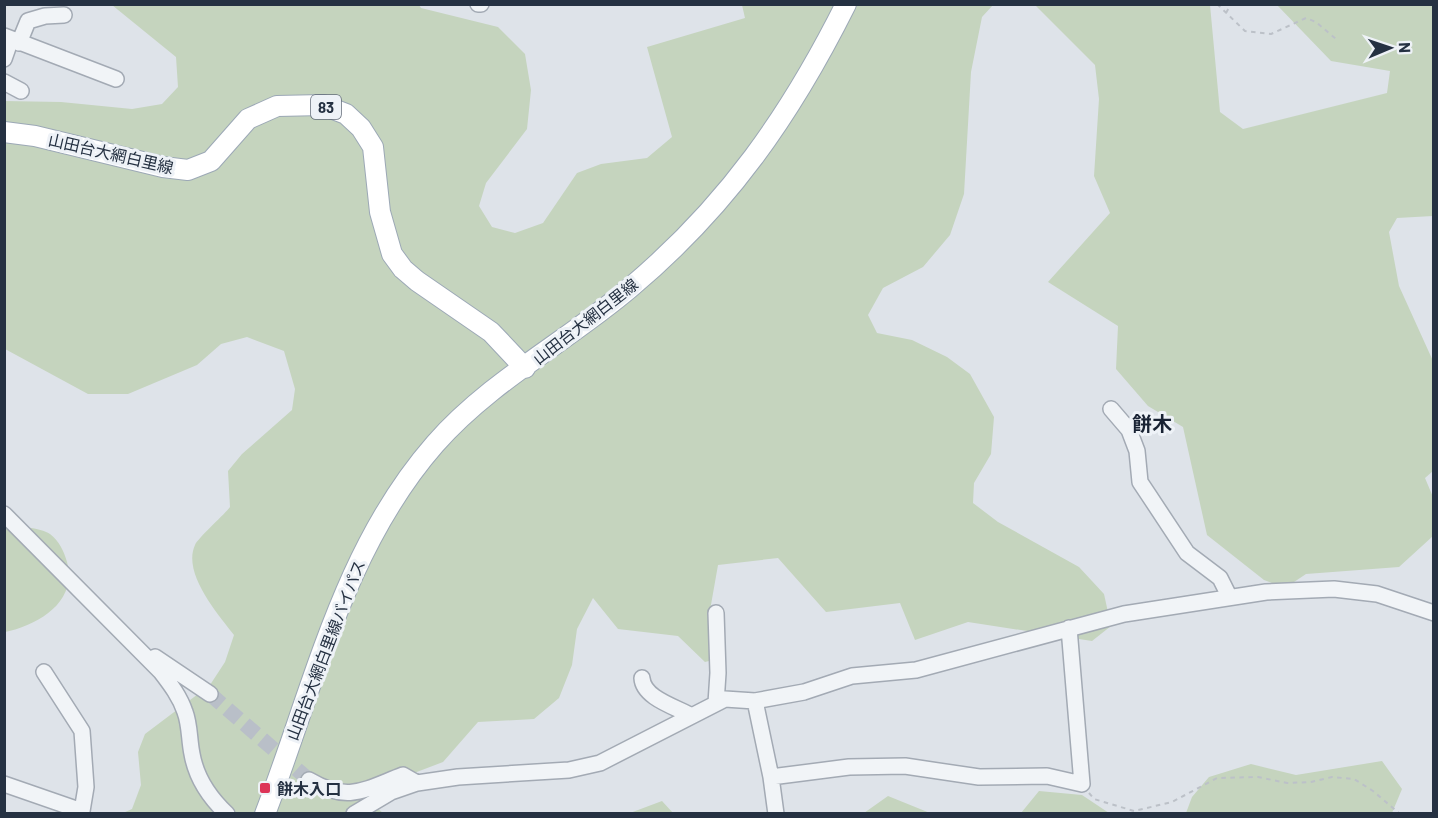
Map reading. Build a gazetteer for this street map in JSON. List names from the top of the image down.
{
  "streets": {
    "main road": ["83", "山田台大網白里線", "山田台大網白里線バイパス"]
  },
  "crossings": [
    ["山田台大網白里線", "山田台大網白里線バイパス"]
  ],
  "districts": ["餅木"],
  "places": {
    "transit": ["餅木入口"]
  },
  "north": "right"
}
